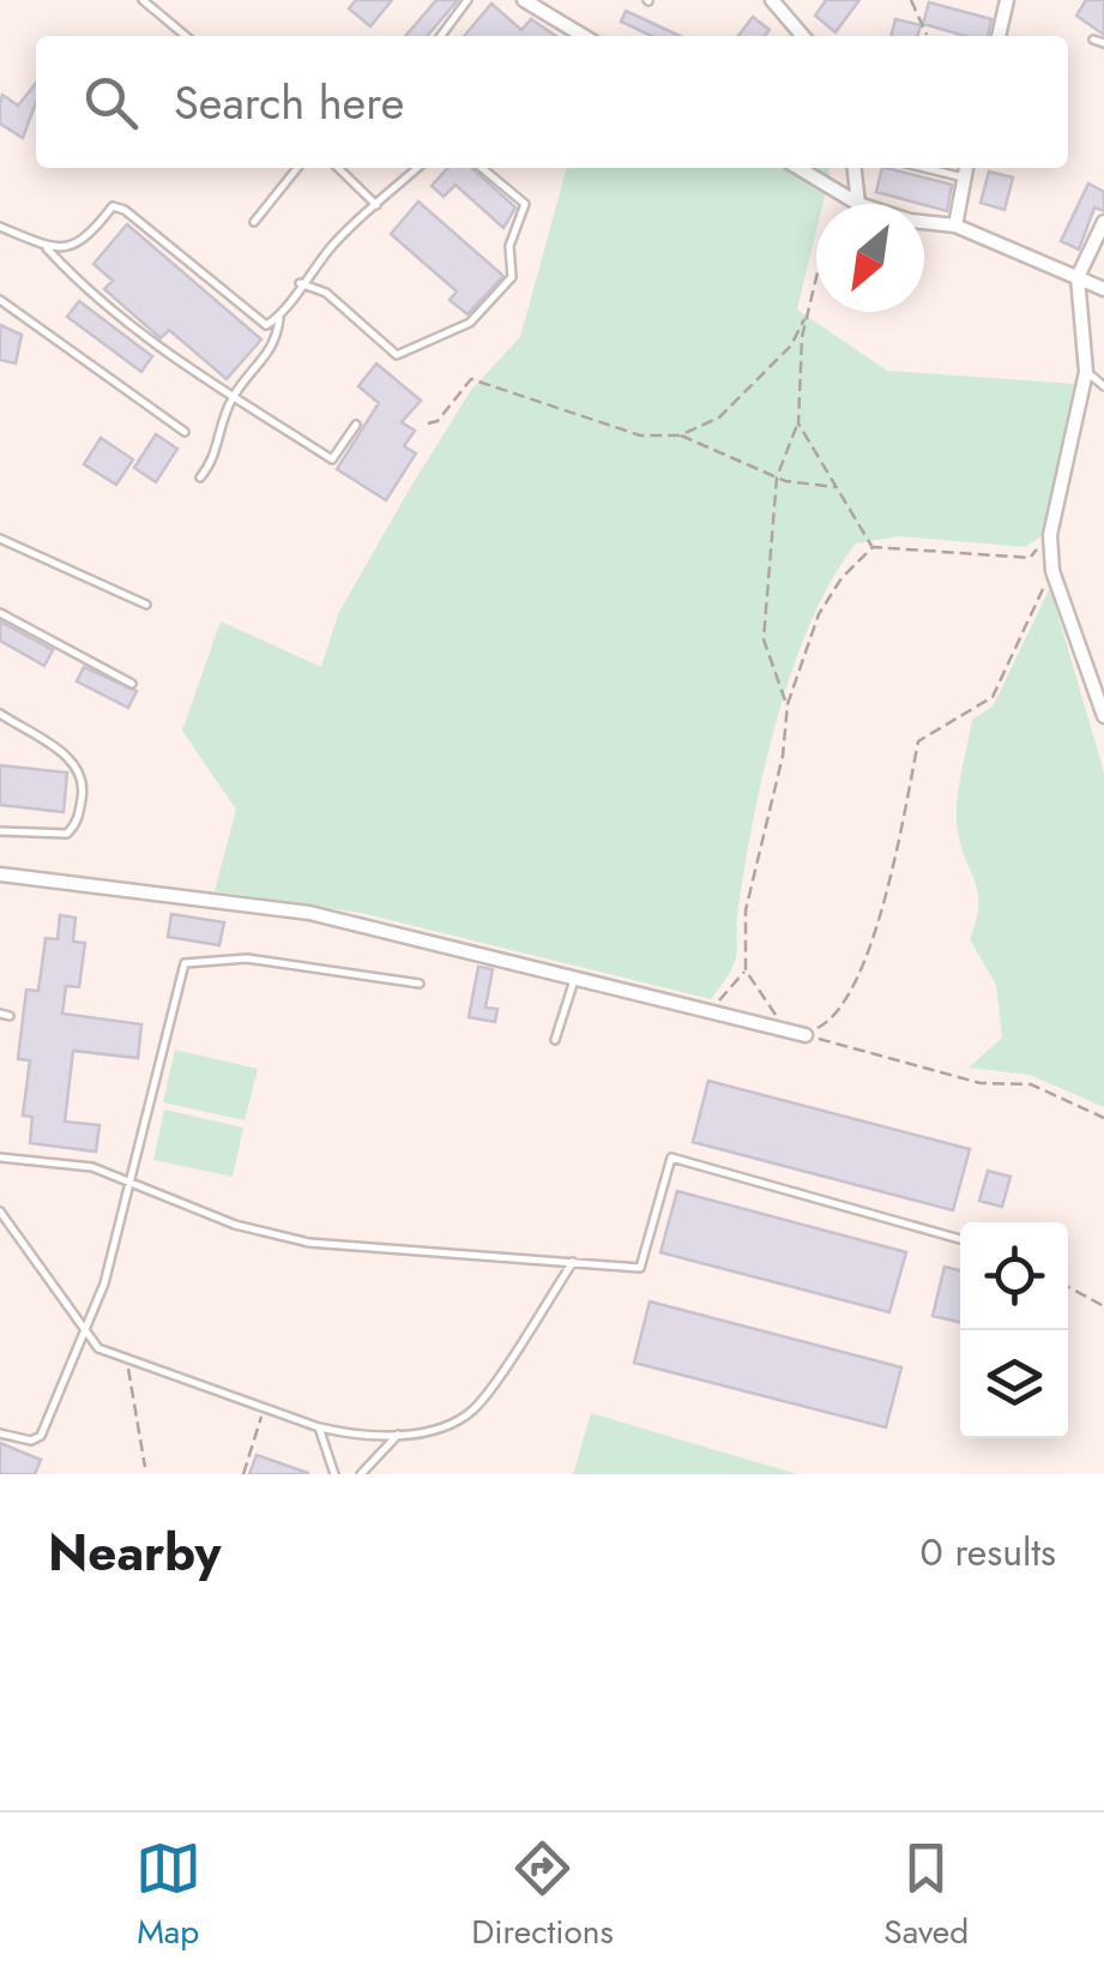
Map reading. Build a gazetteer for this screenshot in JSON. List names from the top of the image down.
{
  "north": "bottom left",
  "page": {
    "search": "Search here",
    "heading": ["Nearby", "0 results"],
    "nav": ["Map", "Directions", "Saved"]
  }
}
